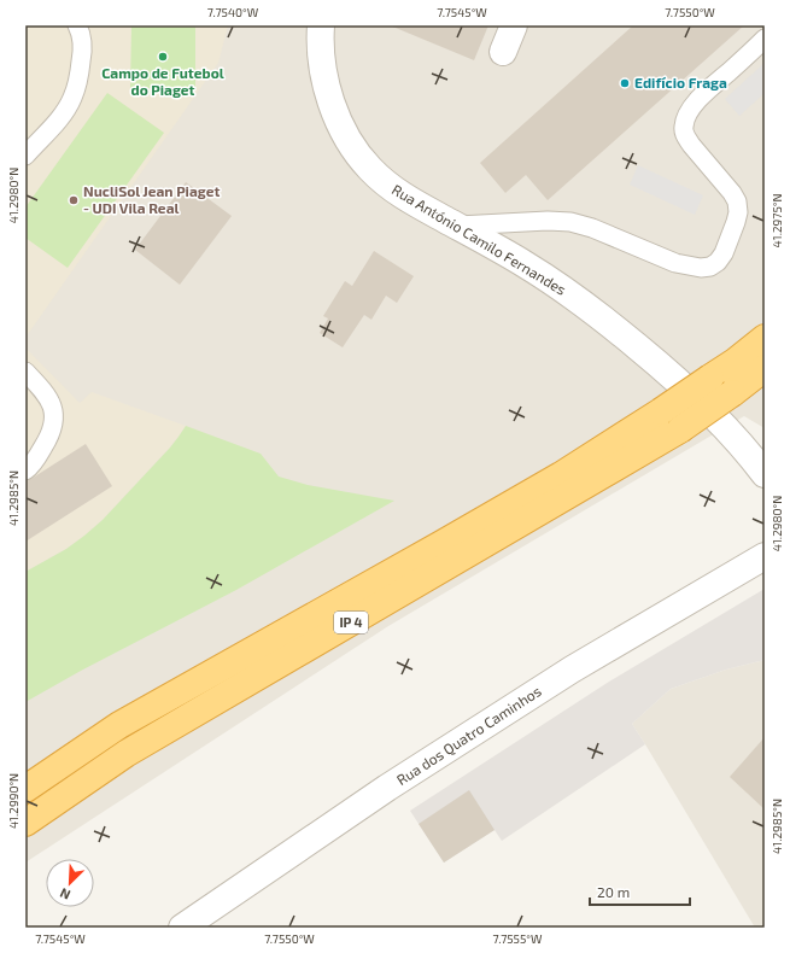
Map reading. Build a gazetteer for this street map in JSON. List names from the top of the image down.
{
  "streets": {
    "highway": ["IP 4"],
    "street": ["Rua António Camilo Fernandes", "Rua dos Quatro Caminhos"]
  },
  "places": ["Campo de Futebol do Piaget", "Edifício Fraga", "NucliSol Jean Piaget - UDI Vila Real"],
  "scale_bar": "20 m",
  "north": "bottom left",
  "coordinates": [
    "7.7540°W",
    "7.7545°W",
    "7.7550°W",
    "41.2980°N",
    "41.2975°N",
    "41.2985°N",
    "41.2990°N",
    "7.7555°W"
  ]
}
